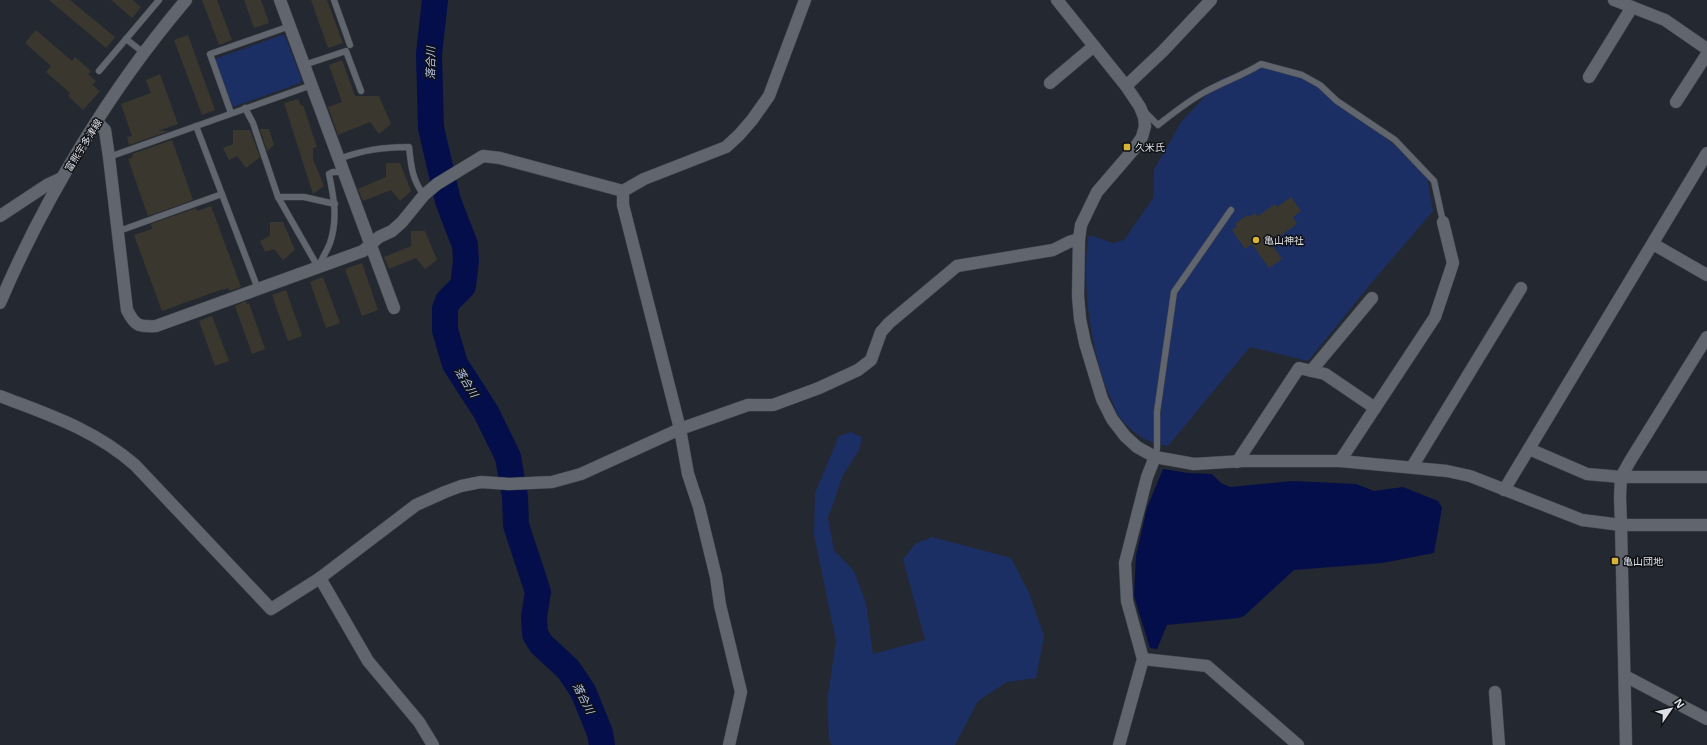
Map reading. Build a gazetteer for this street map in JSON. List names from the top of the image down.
{
  "streets": {
    "street": ["富熊宇多津線"]
  },
  "water": ["落合川"],
  "places": {
    "transit": ["久米氏", "亀山団地"],
    "other": ["亀山神社"]
  },
  "north": "top right"
}
